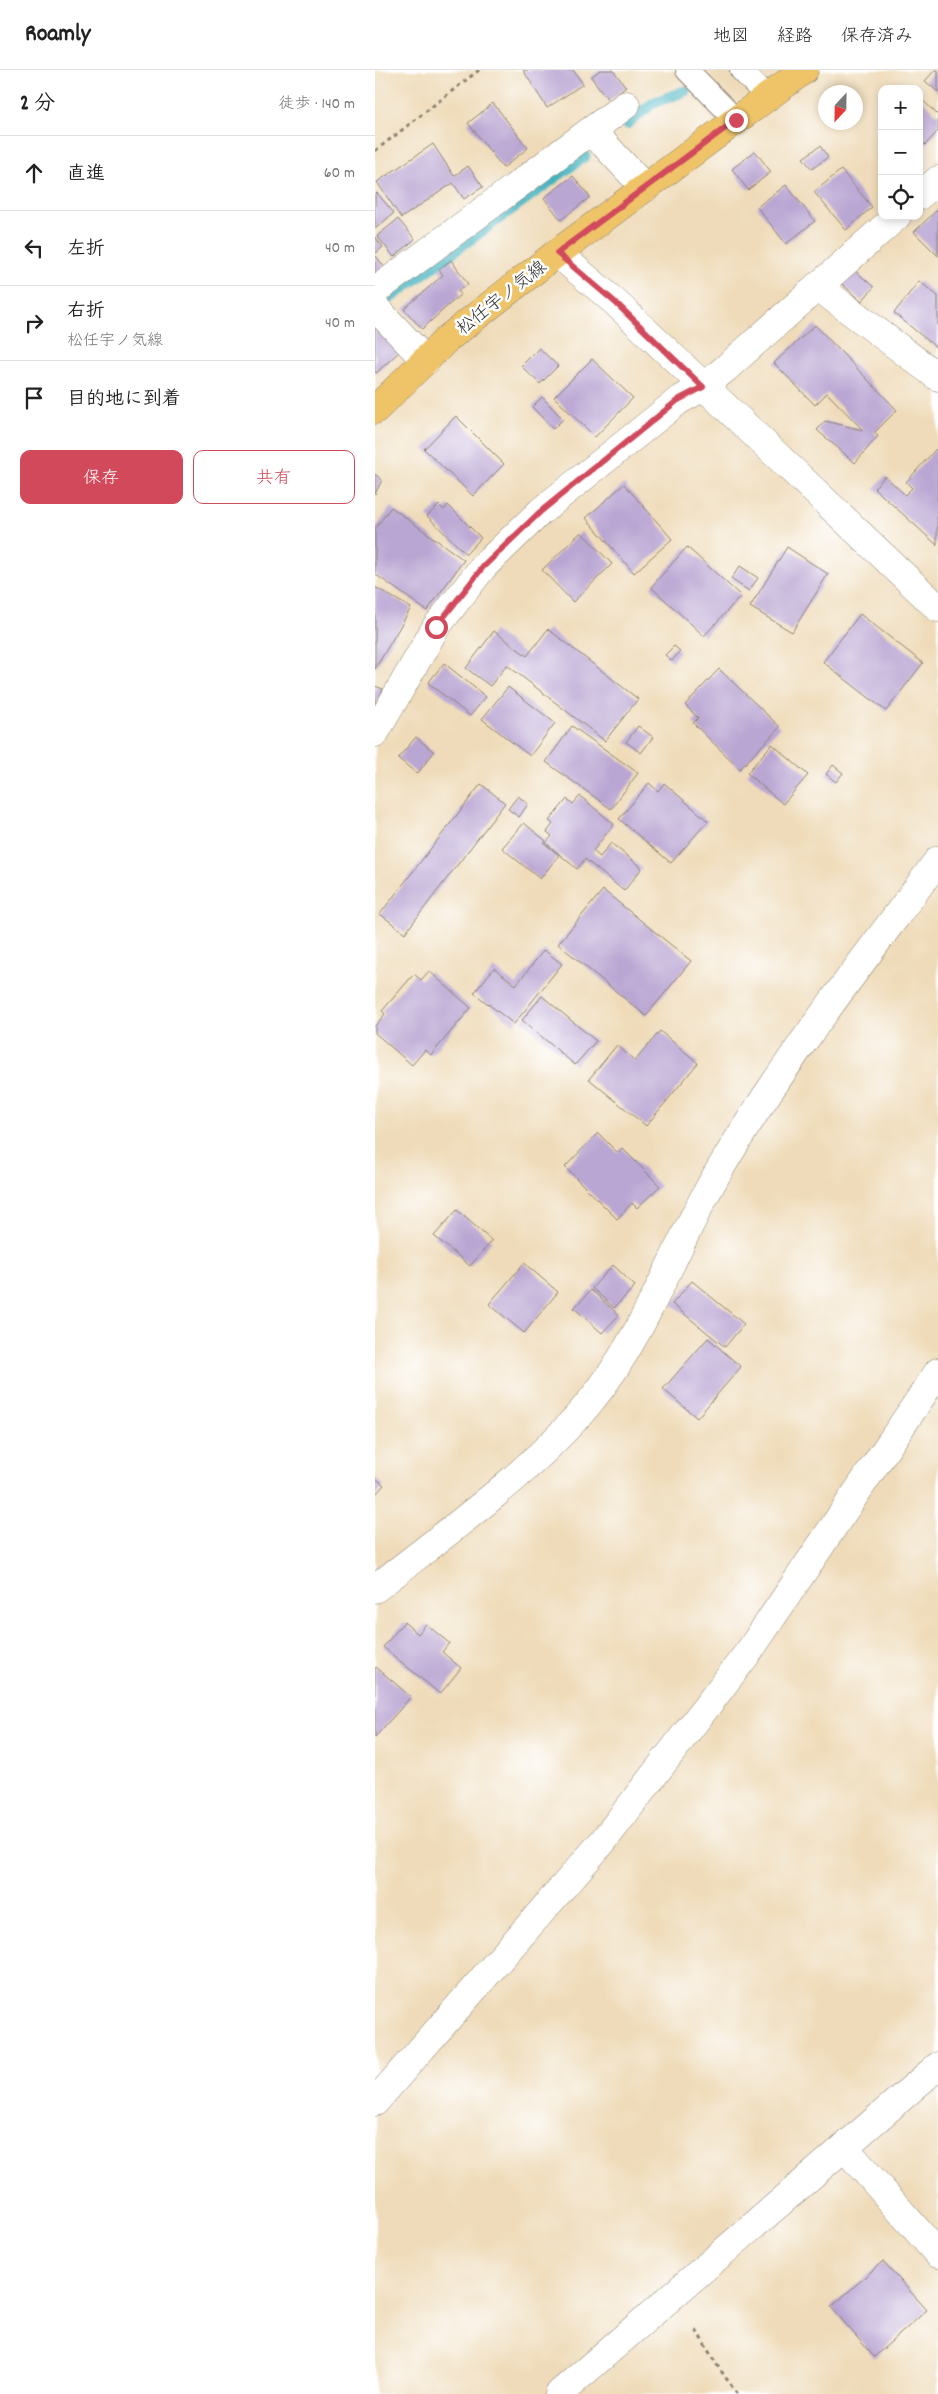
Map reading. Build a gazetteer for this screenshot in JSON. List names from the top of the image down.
{
  "streets": {
    "main road": ["松任宇ノ気線"]
  },
  "north": "bottom",
  "page": {
    "header": "Roamly",
    "nav": ["地図", "経路", "保存済み"],
    "heading": ["2 分", "徒歩 · 140 m"],
    "map_buttons": ["+", "−"],
    "list": [
      ["直進", "60 m"],
      ["左折", "40 m"],
      ["右折", "松任宇ノ気線", "40 m"],
      "目的地に到着"
    ],
    "buttons": ["保存", "共有"]
  }
}
